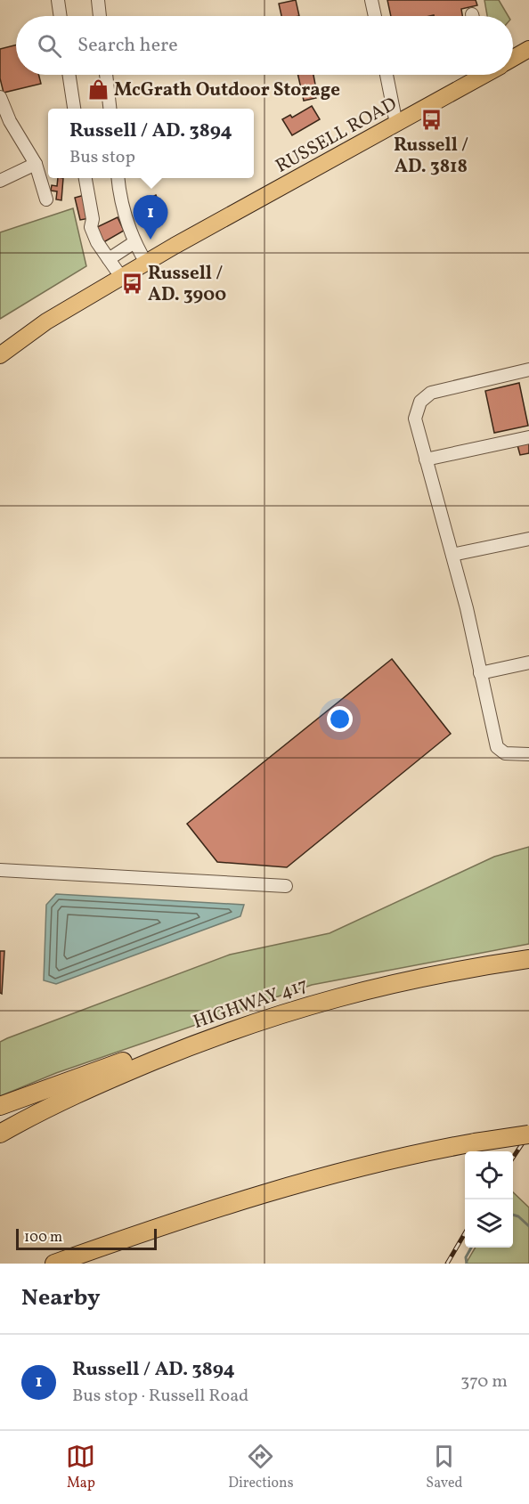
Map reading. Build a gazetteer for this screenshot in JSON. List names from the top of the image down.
{
  "streets": {
    "highway": ["HIGHWAY 417"],
    "main road": ["RUSSELL ROAD"]
  },
  "places": {
    "shop": ["McGrath Outdoor Storage"],
    "bus stop": ["Russell / AD. 3818", "Russell / AD. 3900"]
  },
  "scale_bar": "100 m",
  "page": {
    "search": "Search here",
    "popup": ["Russell / AD. 3894", "Bus stop"],
    "pins": "1",
    "scale": "100 m",
    "heading": "Nearby",
    "list": [
      {
        "mark": "1",
        "name": "Russell / AD. 3894",
        "note": "Bus stop · Russell Road",
        "value": "370 m"
      }
    ],
    "nav": ["Map", "Directions", "Saved"]
  }
}
